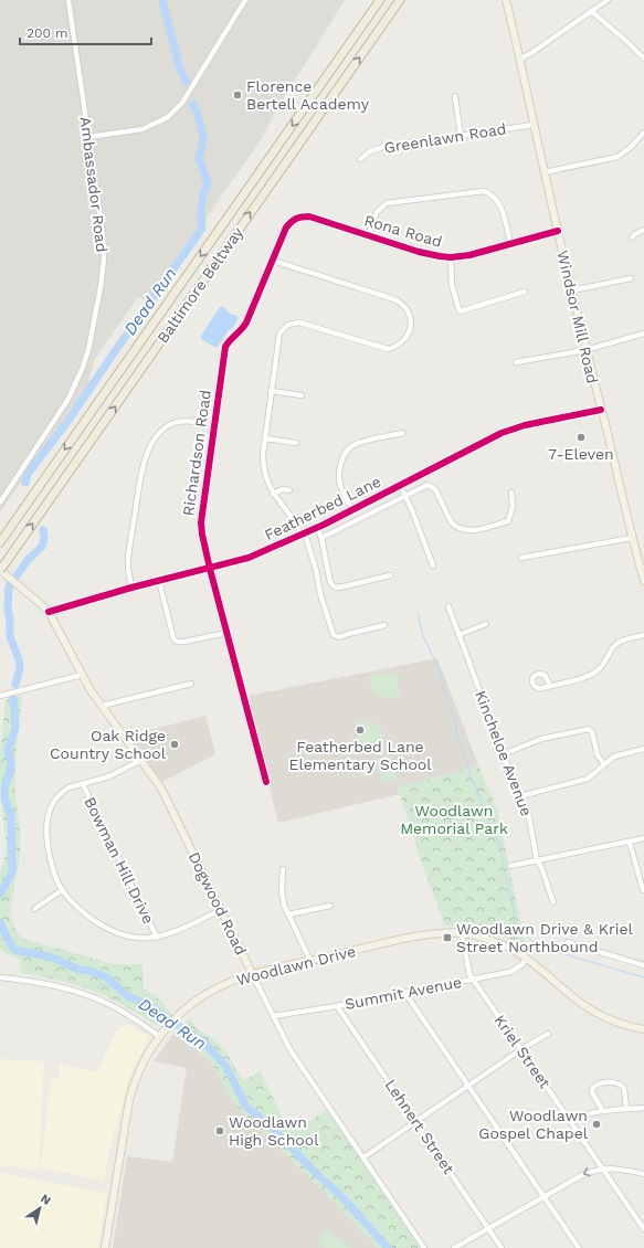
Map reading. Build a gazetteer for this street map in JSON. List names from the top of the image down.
{
  "streets": {
    "highway": ["Baltimore Beltway"],
    "main road": ["Windsor Mill Road", "Dogwood Road", "Woodlawn Drive"],
    "street": [
      "Greenlawn Road",
      "Ambassador Road",
      "Rona Road",
      "Richardson Road",
      "Featherbed Lane",
      "Kincheloe Avenue",
      "Bowman Hill Drive",
      "Summit Avenue",
      "Kriel Street",
      "Lehnert Street"
    ]
  },
  "crossings": [
    ["Greenlawn Road", "Windsor Mill Road"],
    ["Rona Road", "Windsor Mill Road"],
    ["Rona Road", "Richardson Road"],
    ["Baltimore Beltway", "Dogwood Road"],
    ["Windsor Mill Road", "Featherbed Lane"],
    ["Richardson Road", "Featherbed Lane"],
    ["Featherbed Lane", "Dogwood Road"],
    ["Dogwood Road", "Woodlawn Drive"],
    ["Dogwood Road", "Summit Avenue"],
    ["Woodlawn Drive", "Summit Avenue"],
    ["Woodlawn Drive", "Kriel Street"],
    ["Summit Avenue", "Kriel Street"],
    ["Summit Avenue", "Lehnert Street"]
  ],
  "water": ["Dead Run"],
  "parks": ["Woodlawn Memorial Park"],
  "places": {
    "other": [
      "Florence Bertell Academy",
      "7-Eleven",
      "Featherbed Lane Elementary School",
      "Oak Ridge Country School",
      "Woodlawn Gospel Chapel",
      "Woodlawn High School"
    ],
    "transit": ["Woodlawn Drive & Kriel Street Northbound"]
  },
  "scale_bar": "200 m",
  "north": "top right"
}
